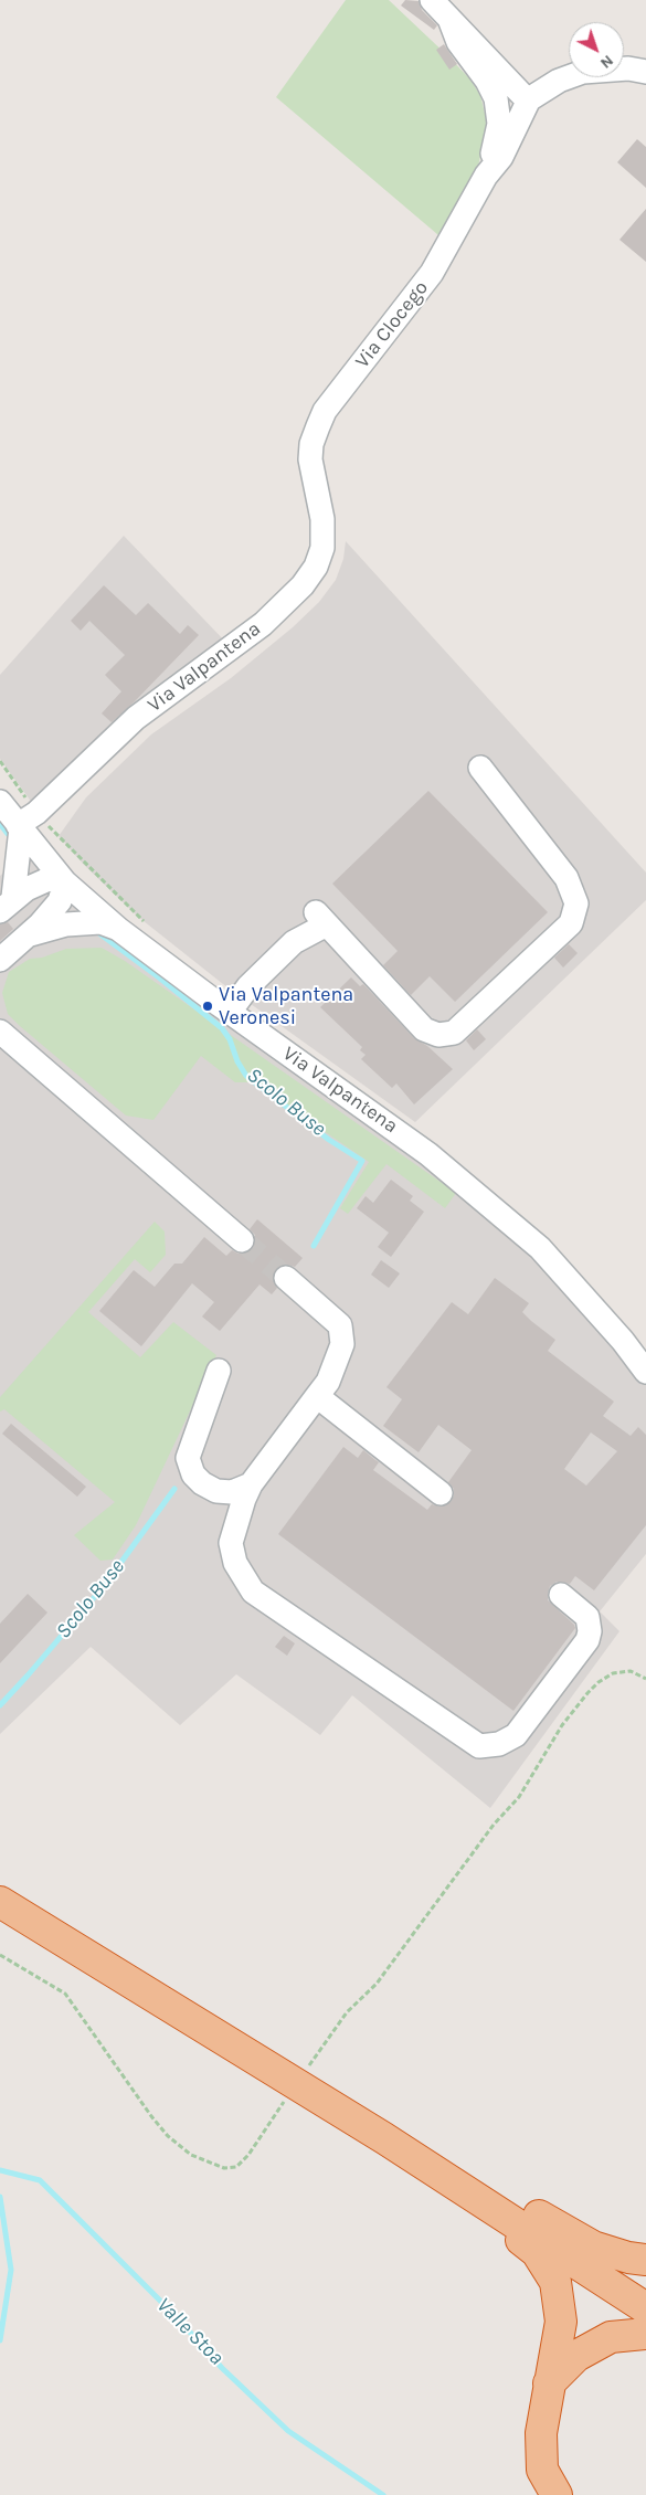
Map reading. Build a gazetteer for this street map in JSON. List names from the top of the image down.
{
  "streets": {
    "street": ["Via Clocego", "Via Valpantena"]
  },
  "crossings": [
    ["Via Clocego", "Via Valpantena"]
  ],
  "water": ["Scolo Buse", "Valle Stoa"],
  "places": ["Via Valpantena Veronesi"],
  "north": "bottom right"
}
